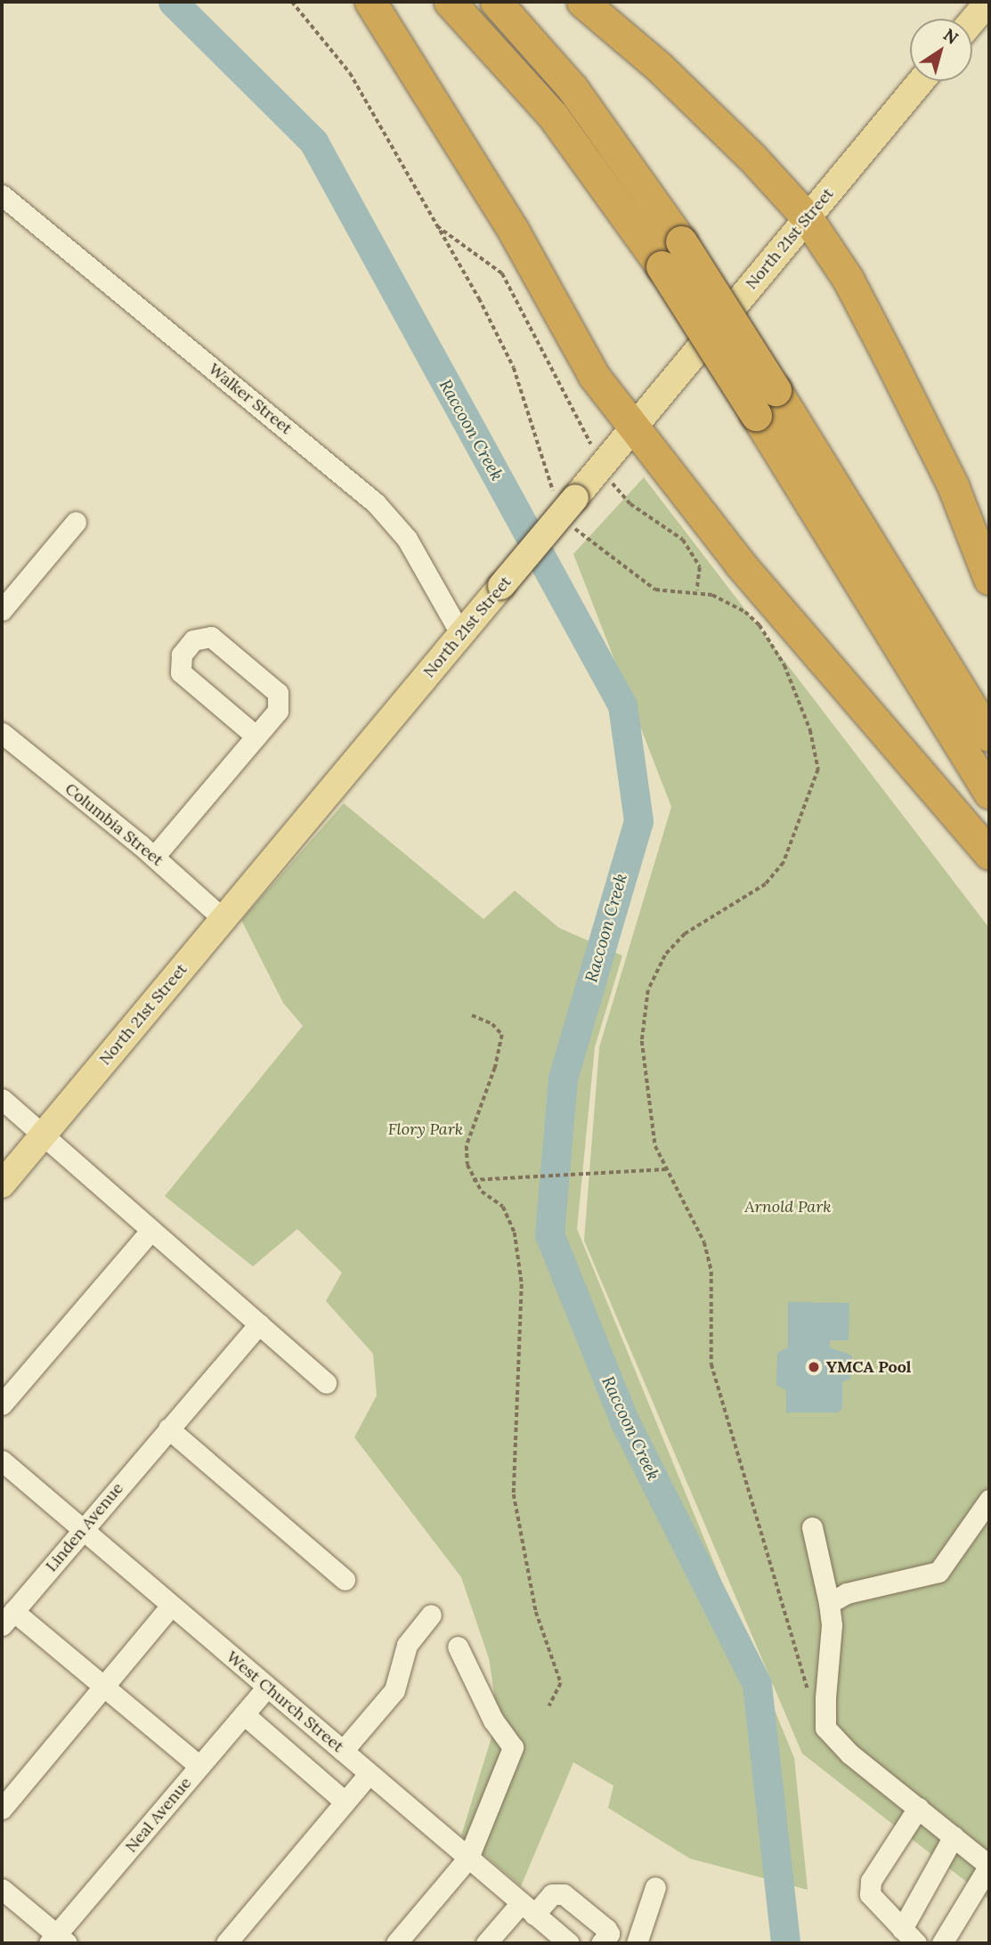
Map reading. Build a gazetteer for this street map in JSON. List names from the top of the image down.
{
  "streets": {
    "main road": ["North 21st Street"],
    "street": [
      "Walker Street",
      "Columbia Street",
      "Linden Avenue",
      "West Church Street",
      "Neal Avenue"
    ]
  },
  "crossings": [
    ["North 21st Street", "Walker Street"],
    ["North 21st Street", "Columbia Street"],
    ["Linden Avenue", "West Church Street"],
    ["West Church Street", "Neal Avenue"]
  ],
  "water": ["Raccoon Creek"],
  "parks": ["Flory Park", "Arnold Park"],
  "places": ["YMCA Pool"],
  "north": "top right"
}
